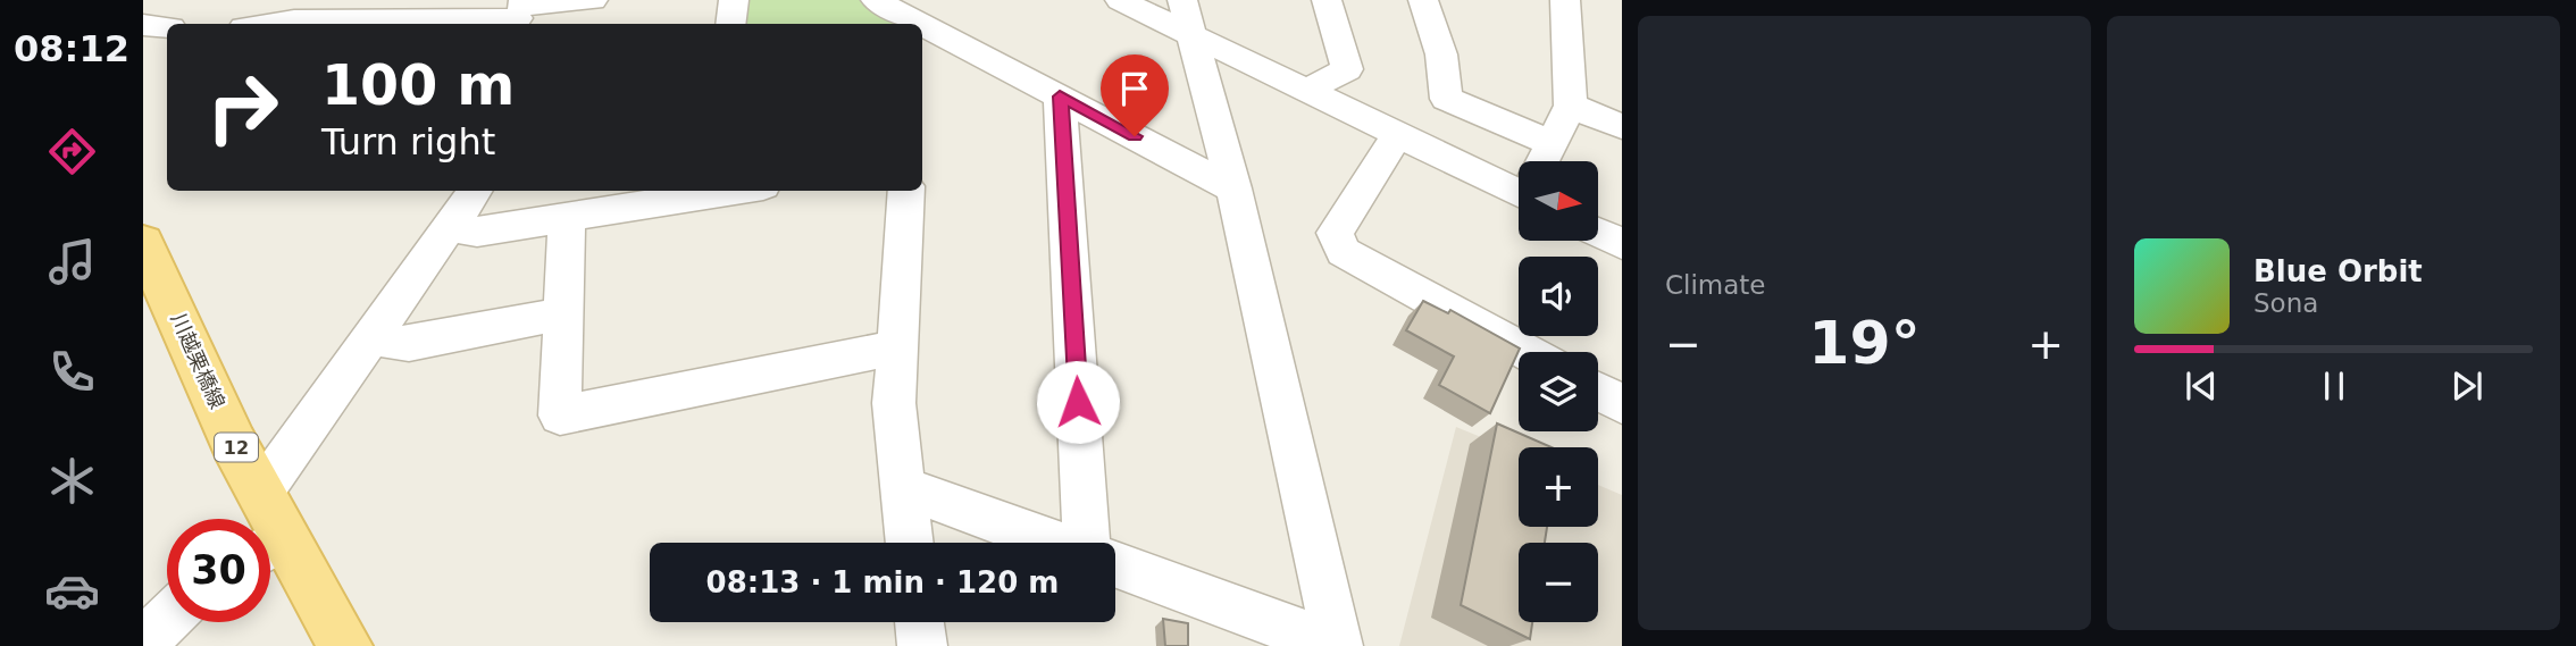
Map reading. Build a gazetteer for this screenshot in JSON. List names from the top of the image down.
{
  "streets": {
    "main road": ["川越栗橋線", "12"]
  },
  "north": "right",
  "page": {
    "tabs": "08:12",
    "tile": "Climate",
    "turn": ["100 m", "Turn right"],
    "map_buttons": ["+", "−"],
    "song": ["Blue Orbit", "Sona"],
    "heat": ["−", "19°", "+"],
    "limit": "30",
    "trip": "08:13 · 1 min · 120 m"
  }
}
